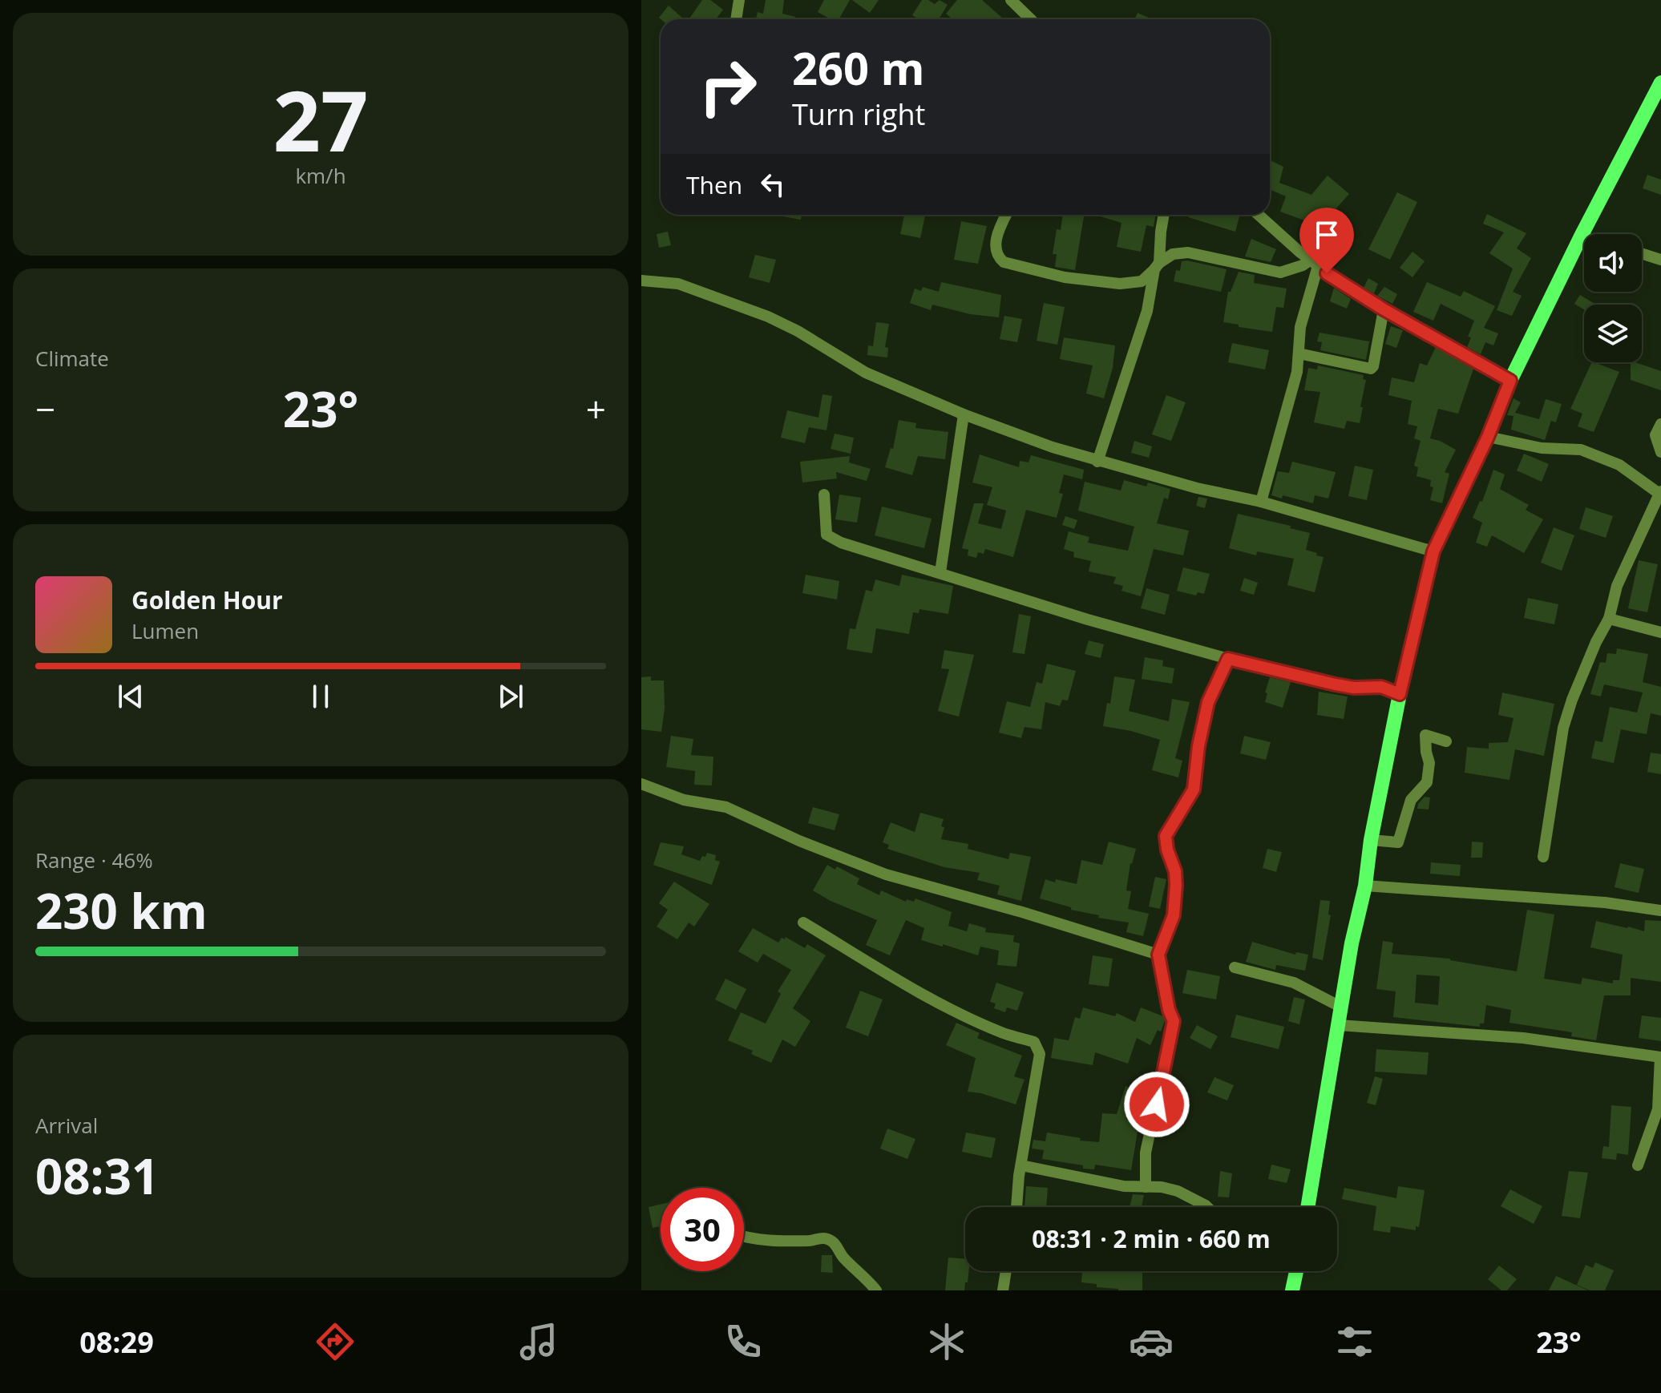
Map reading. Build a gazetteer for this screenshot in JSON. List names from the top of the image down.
{
  "page": {
    "tile": [
      ["27", "km/h"],
      "Climate",
      ["Range · 46%", "230 km"],
      ["Arrival", "08:31"]
    ],
    "turn": ["260 m", "Turn right"],
    "then": "Then",
    "heat": ["−", "23°", "+"],
    "song": ["Golden Hour", "Lumen"],
    "limit": "30",
    "trip": "08:31 · 2 min · 660 m",
    "tabs": ["08:29", "23°"]
  }
}
